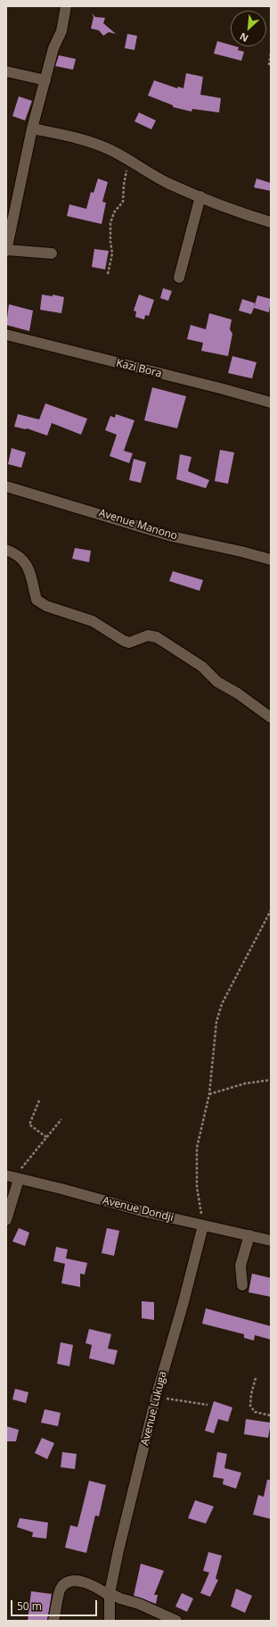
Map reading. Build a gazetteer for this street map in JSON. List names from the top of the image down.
{
  "streets": {
    "street": [
      "Kazi Bora",
      "Avenue Manono",
      "Avenue Dondji",
      "Avenue Lukuga"
    ]
  },
  "crossings": [
    ["Avenue Dondji", "Avenue Lukuga"]
  ],
  "scale_bar": "50 m",
  "north": "bottom left"
}
